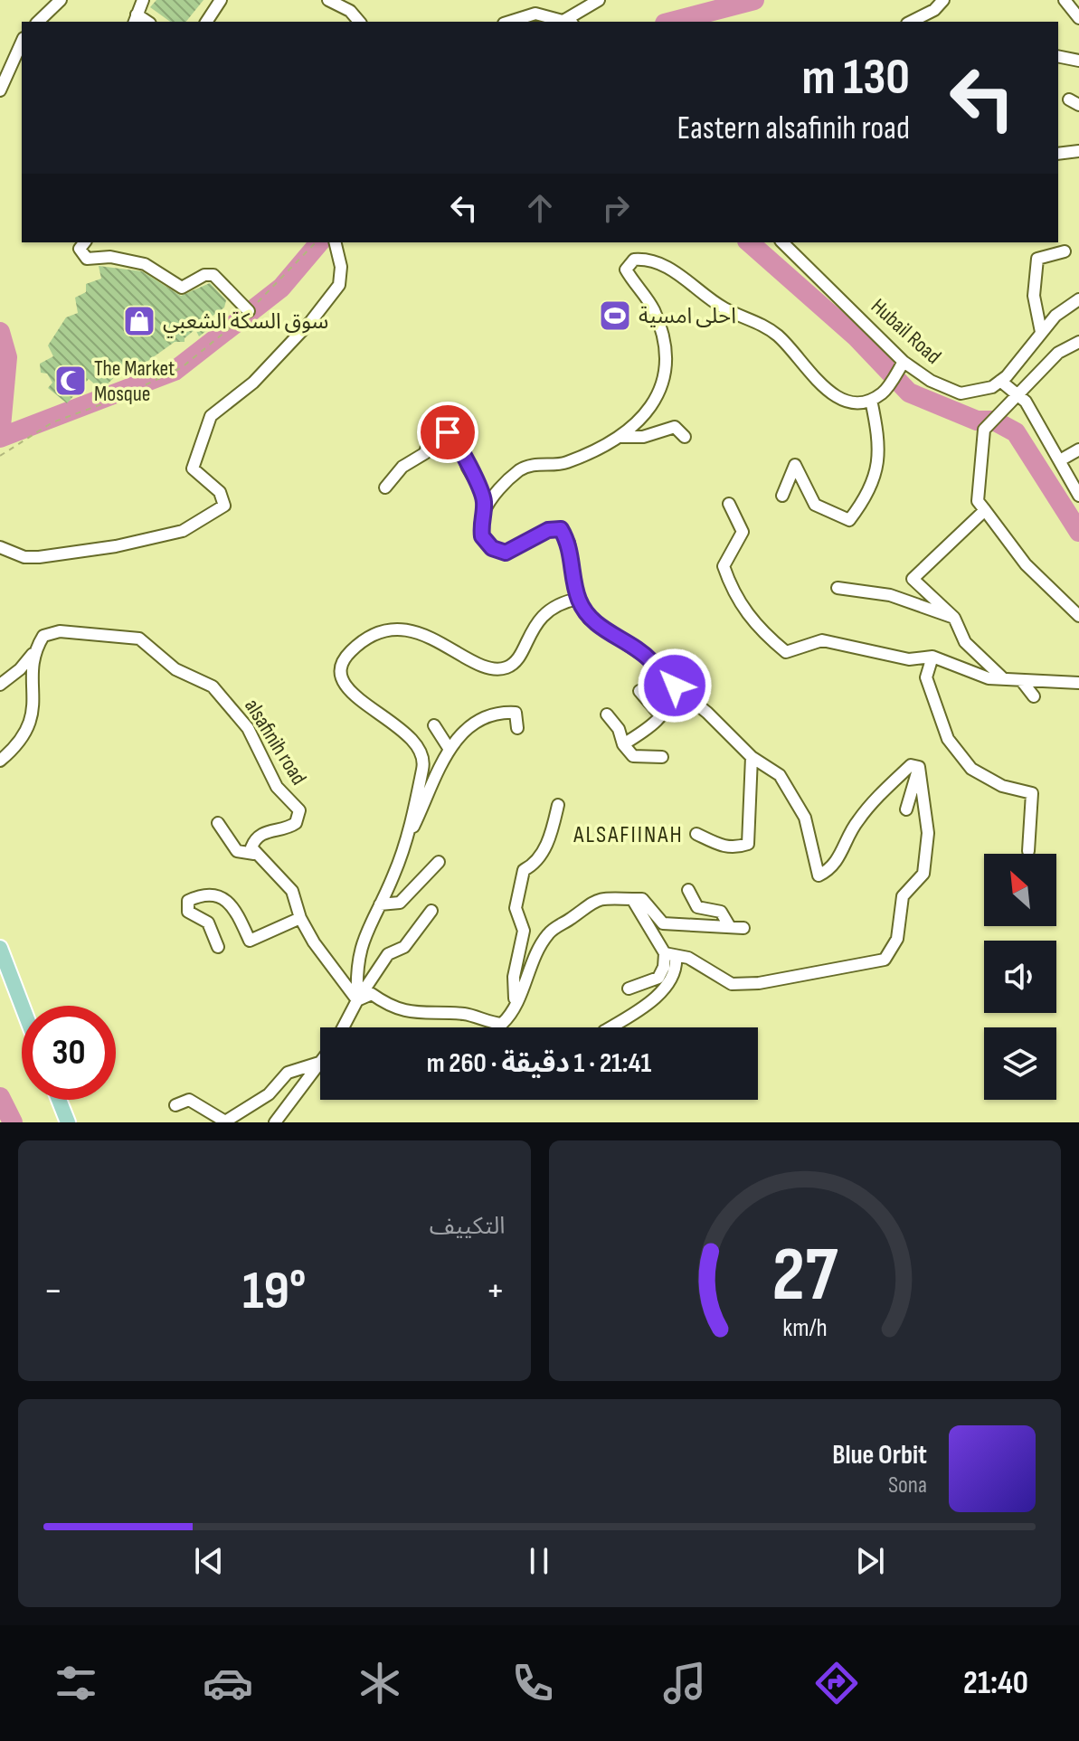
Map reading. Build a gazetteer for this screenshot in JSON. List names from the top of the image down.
{
  "streets": {
    "street": ["Hubail Road", "alsafinih road"]
  },
  "districts": ["ALSAFIINAH"],
  "places": {
    "sports": ["احلى امسية"],
    "shop": ["سوق السكة الشعبي"],
    "mosque": ["The Market Mosque"]
  },
  "north": "top left",
  "page": {
    "turn": ["130 m", "Eastern alsafinih road"],
    "limit": "30",
    "trip": "21:41 · 1 دقيقة · 260 m",
    "tile": "التكييف",
    "heat": ["−", "19°", "+"],
    "song": ["Blue Orbit", "Sona"],
    "tabs": "21:40",
    "gauge": ["27", "km/h"]
  }
}
